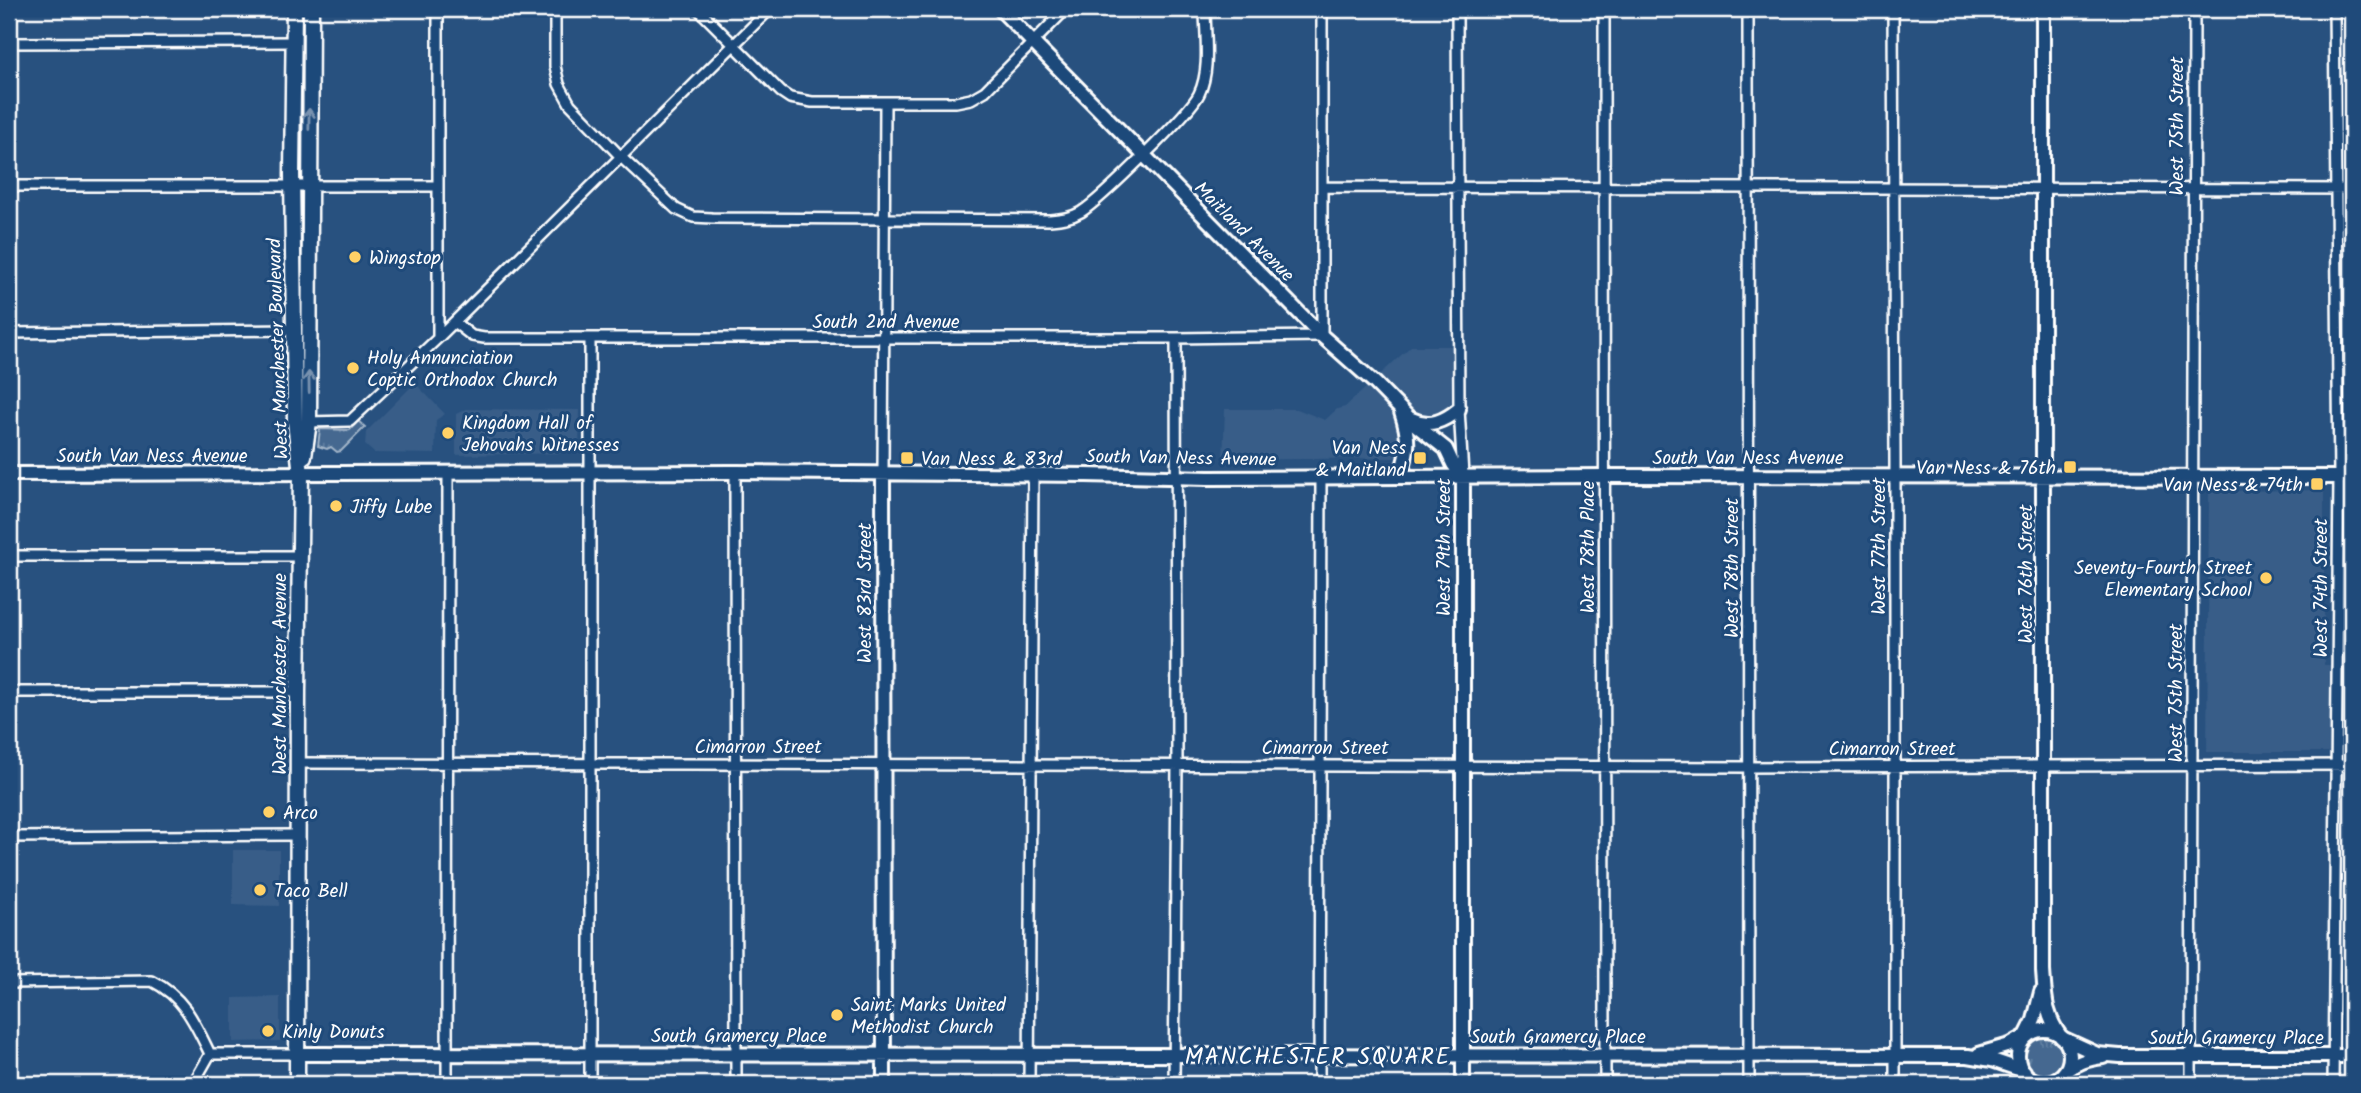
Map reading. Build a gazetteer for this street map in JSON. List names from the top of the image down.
{
  "streets": {
    "main road": ["West Manchester Boulevard", "West Manchester Avenue"],
    "street": [
      "West 75th Street",
      "Maitland Avenue",
      "South 2nd Avenue",
      "South Van Ness Avenue",
      "West 77th Street",
      "West 79th Street",
      "West 78th Place",
      "West 78th Street",
      "West 76th Street",
      "West 74th Street",
      "West 83rd Street",
      "Cimarron Street",
      "South Gramercy Place"
    ]
  },
  "crossings": [
    ["West 75th Street", "South Van Ness Avenue"],
    ["West 75th Street", "Cimarron Street"],
    ["West 75th Street", "South Gramercy Place"],
    ["Maitland Avenue", "South 2nd Avenue"],
    ["Maitland Avenue", "South Van Ness Avenue"],
    ["Maitland Avenue", "West 79th Street"],
    ["South 2nd Avenue", "West 83rd Street"],
    ["West Manchester Boulevard", "South Van Ness Avenue"],
    ["West Manchester Boulevard", "West Manchester Avenue"],
    ["South Van Ness Avenue", "West 77th Street"],
    ["South Van Ness Avenue", "West 79th Street"],
    ["South Van Ness Avenue", "West 78th Place"],
    ["South Van Ness Avenue", "West 78th Street"],
    ["South Van Ness Avenue", "West 76th Street"],
    ["South Van Ness Avenue", "West 74th Street"],
    ["South Van Ness Avenue", "West 83rd Street"],
    ["South Van Ness Avenue", "West Manchester Avenue"],
    ["West 77th Street", "Cimarron Street"],
    ["West 77th Street", "South Gramercy Place"],
    ["West 79th Street", "Cimarron Street"],
    ["West 79th Street", "South Gramercy Place"],
    ["West 78th Place", "Cimarron Street"],
    ["West 78th Place", "South Gramercy Place"],
    ["West 78th Street", "Cimarron Street"],
    ["West 78th Street", "South Gramercy Place"],
    ["West 76th Street", "Cimarron Street"],
    ["West 76th Street", "South Gramercy Place"],
    ["West 74th Street", "Cimarron Street"],
    ["West 74th Street", "South Gramercy Place"],
    ["West 83rd Street", "Cimarron Street"],
    ["West 83rd Street", "South Gramercy Place"],
    ["West Manchester Avenue", "Cimarron Street"],
    ["West Manchester Avenue", "South Gramercy Place"]
  ],
  "districts": ["MANCHESTER SQUARE"],
  "places": {
    "other": [
      "Wingstop",
      "Holy Annunciation Coptic Orthodox Church",
      "Kingdom Hall of Jehovahs Witnesses",
      "Jiffy Lube",
      "Seventy-Fourth Street Elementary School",
      "Arco",
      "Taco Bell",
      "Saint Marks United Methodist Church",
      "Kinly Donuts"
    ],
    "transit": [
      "Van Ness & 83rd",
      "Van Ness & Maitland",
      "Van Ness & 76th",
      "Van Ness & 74th"
    ]
  }
}
